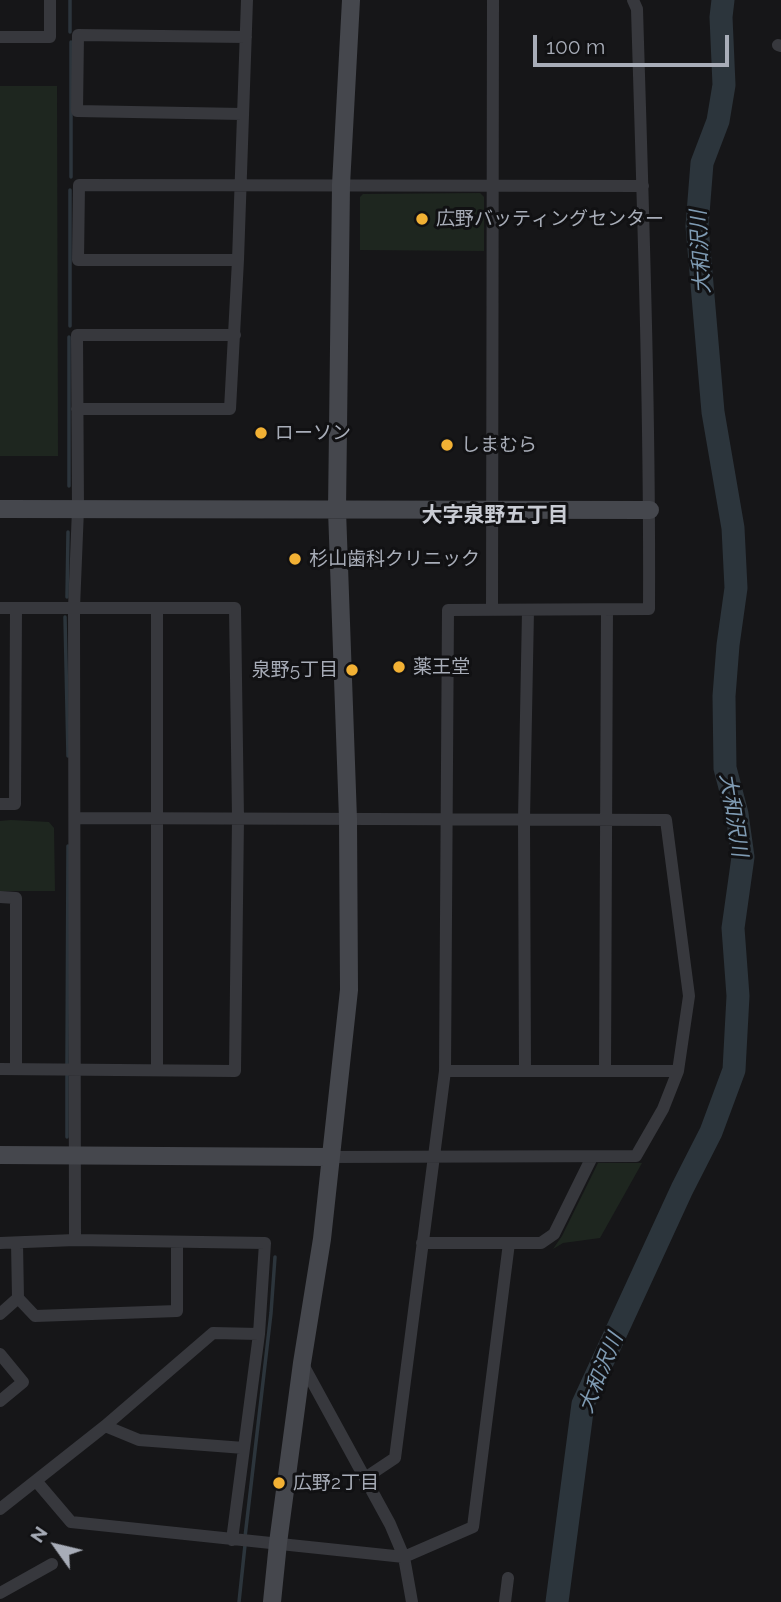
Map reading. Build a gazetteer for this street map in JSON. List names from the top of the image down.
{
  "districts": ["大字泉野五丁目"],
  "water": ["大和沢川"],
  "places": [
    "広野バッティングセンター",
    "ローソン",
    "しまむら",
    "杉山歯科クリニック",
    "薬王堂",
    "泉野5丁目",
    "広野2丁目"
  ],
  "scale_bar": "100 m",
  "north": "top left"
}
